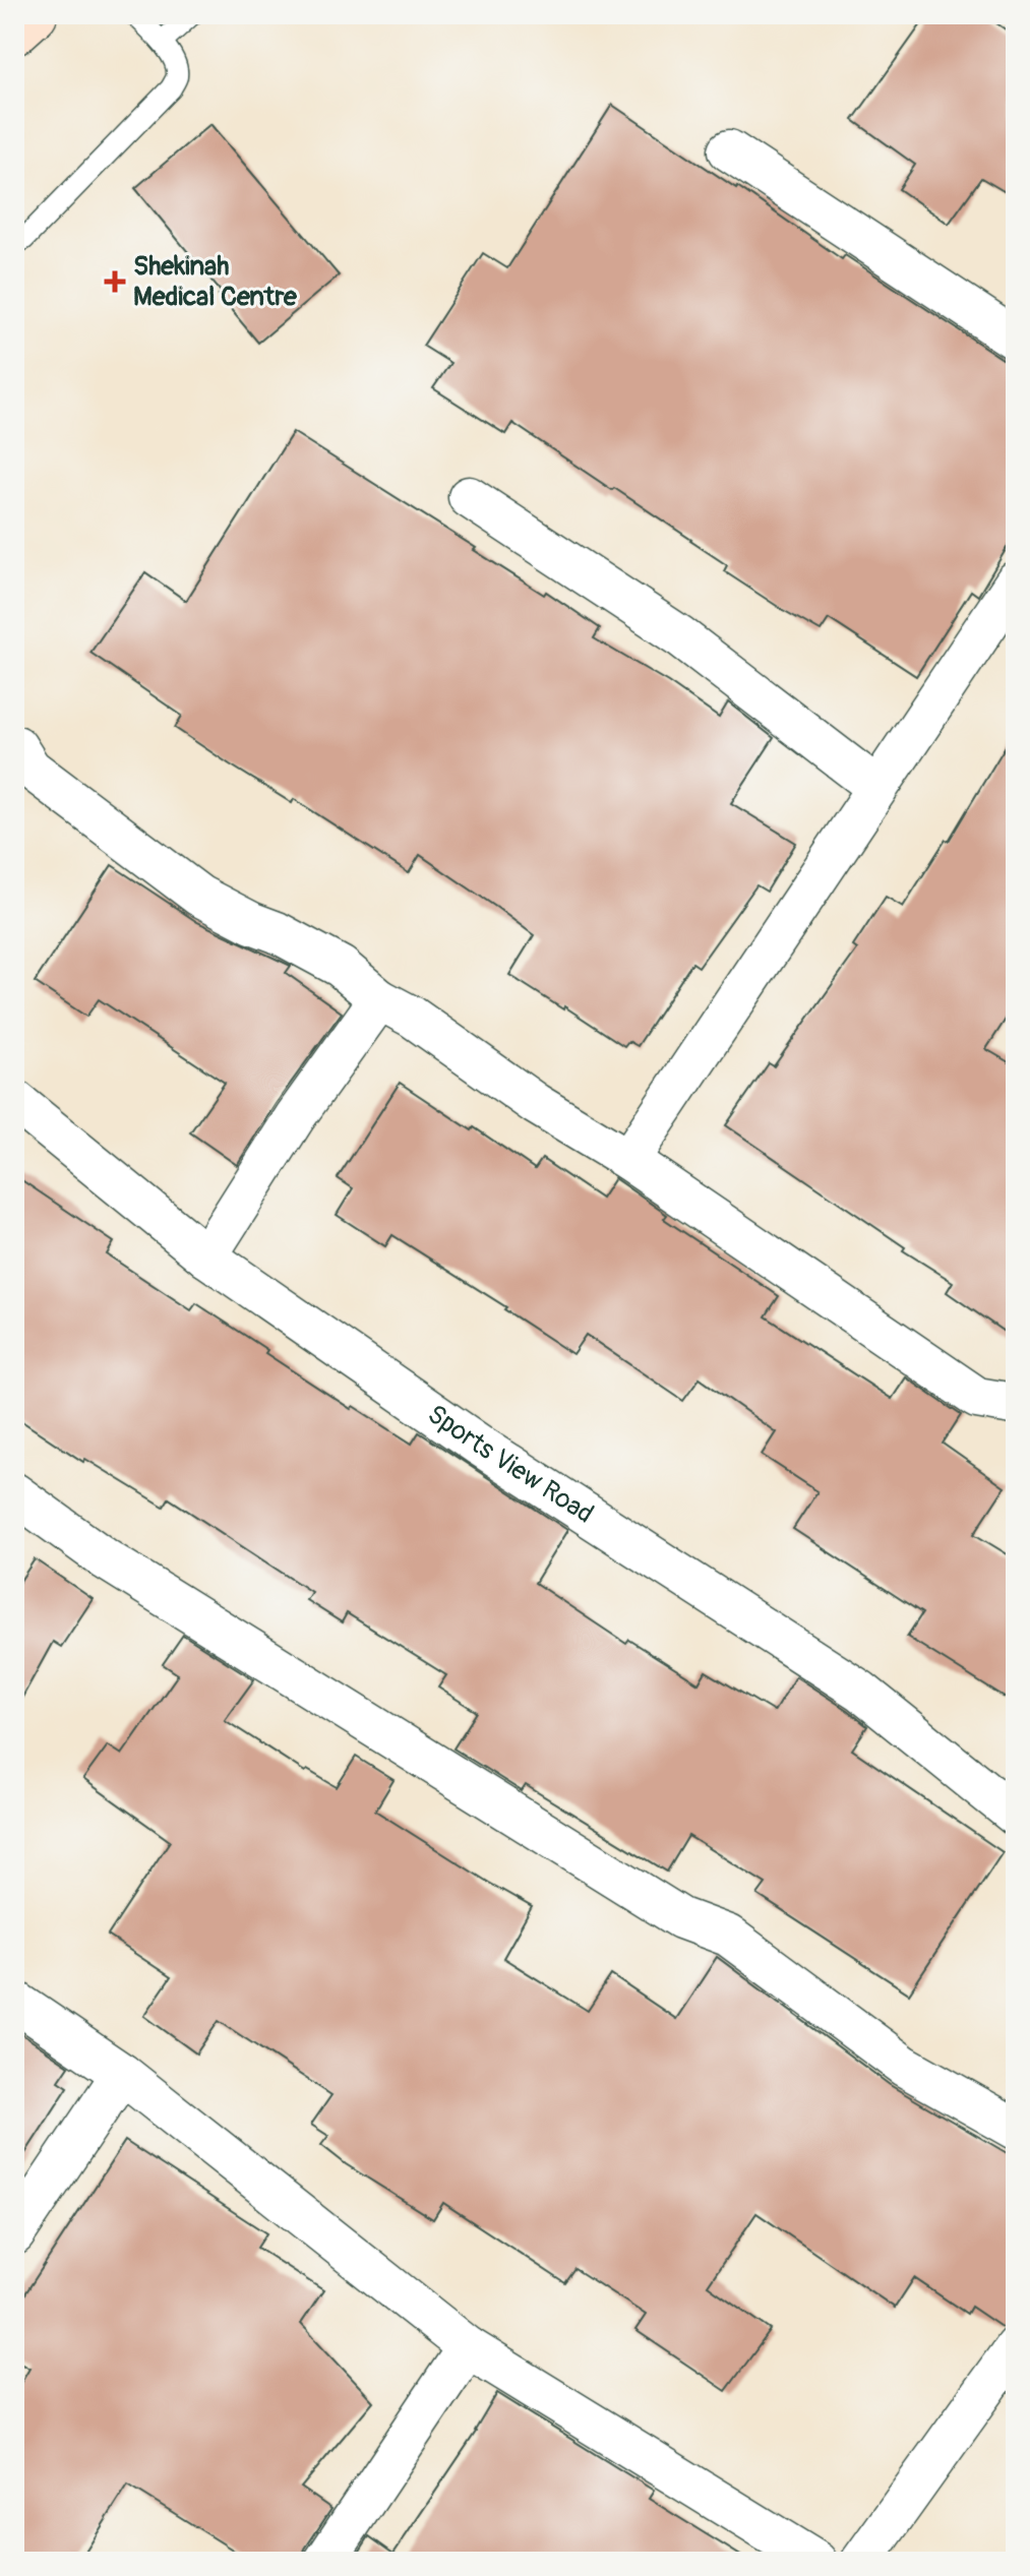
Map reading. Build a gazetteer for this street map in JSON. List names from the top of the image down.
{
  "streets": {
    "street": ["Sports View Road"]
  },
  "places": {
    "health": ["Shekinah Medical Centre"]
  }
}
